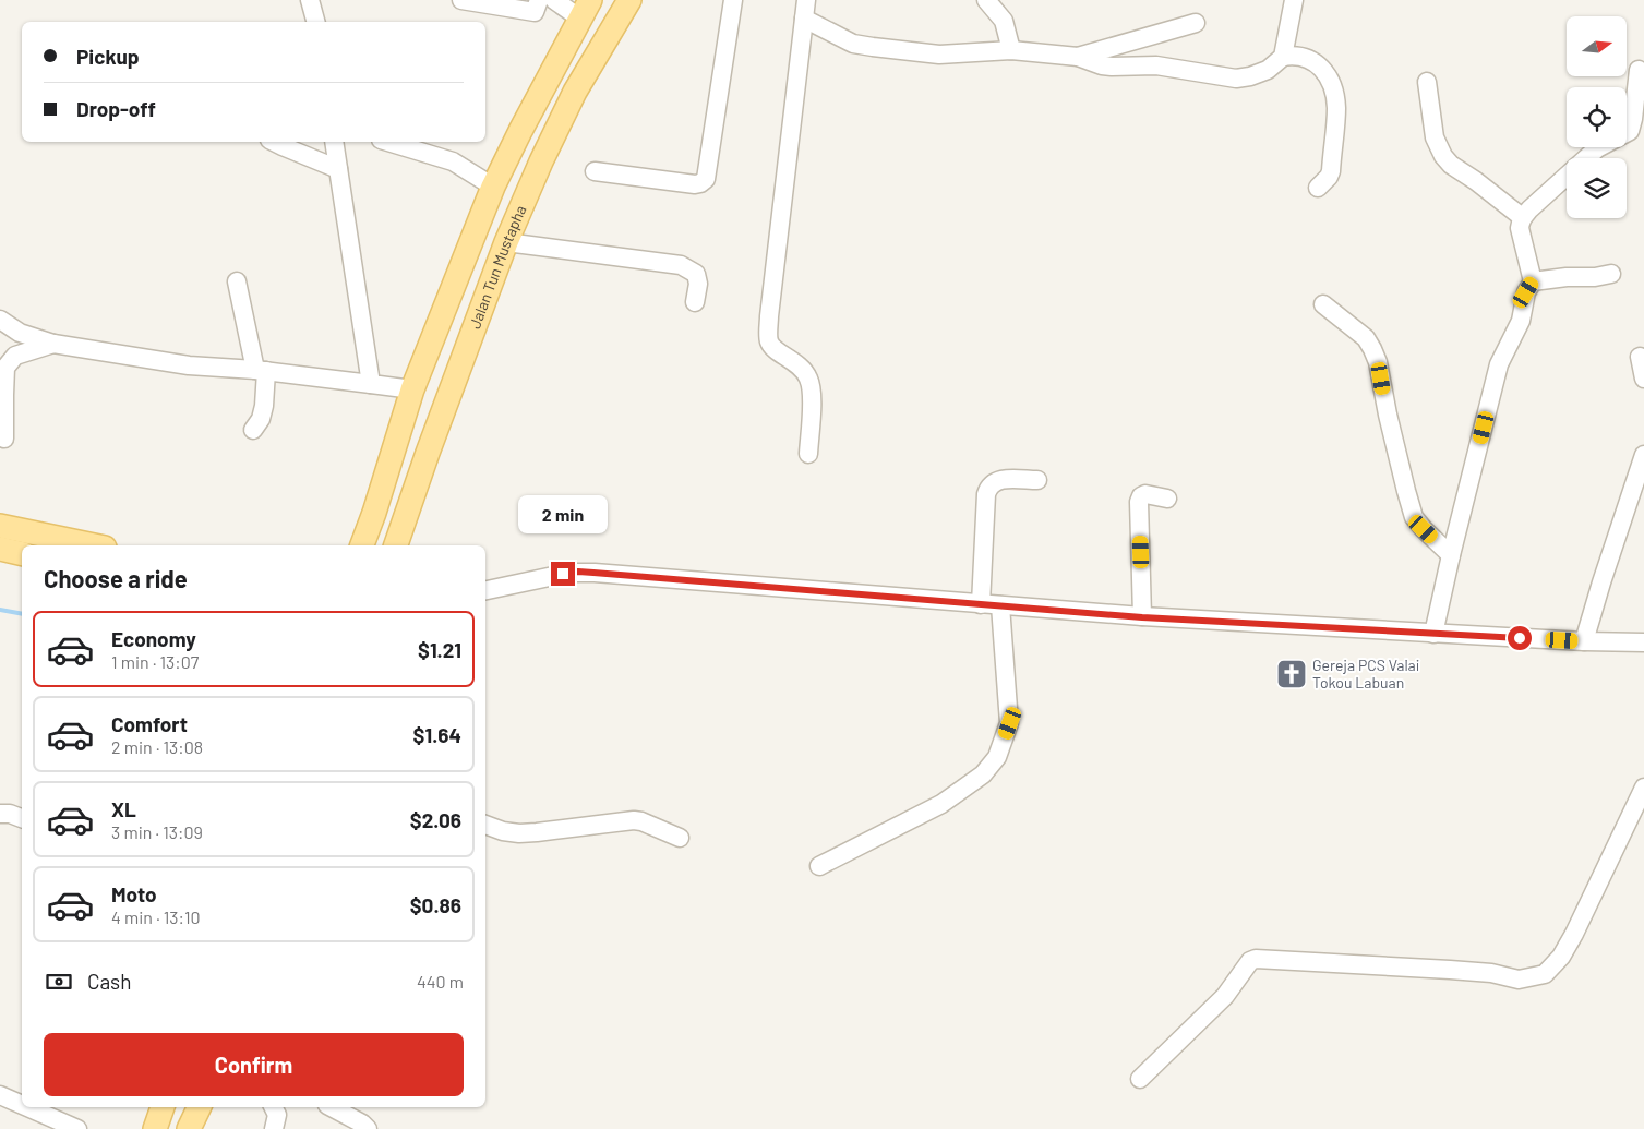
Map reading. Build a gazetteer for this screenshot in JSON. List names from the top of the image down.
{
  "streets": {
    "main road": ["Jalan Tun Mustapha"]
  },
  "places": {
    "church": ["Gereja PCS Valai Tokou Labuan"]
  },
  "north": "right",
  "page": {
    "banner": ["Pickup", "Drop-off"],
    "bubble": "2 min",
    "heading": "Choose a ride",
    "list": [
      {
        "name": "Economy",
        "note": "1 min · 13:07",
        "value": "$1.21"
      },
      {
        "name": "Comfort",
        "note": "2 min · 13:08",
        "value": "$1.64"
      },
      {
        "name": "XL",
        "note": "3 min · 13:09",
        "value": "$2.06"
      },
      {
        "name": "Moto",
        "note": "4 min · 13:10",
        "value": "$0.86"
      }
    ],
    "pay": ["Cash", "440 m"],
    "buttons": "Confirm"
  }
}
